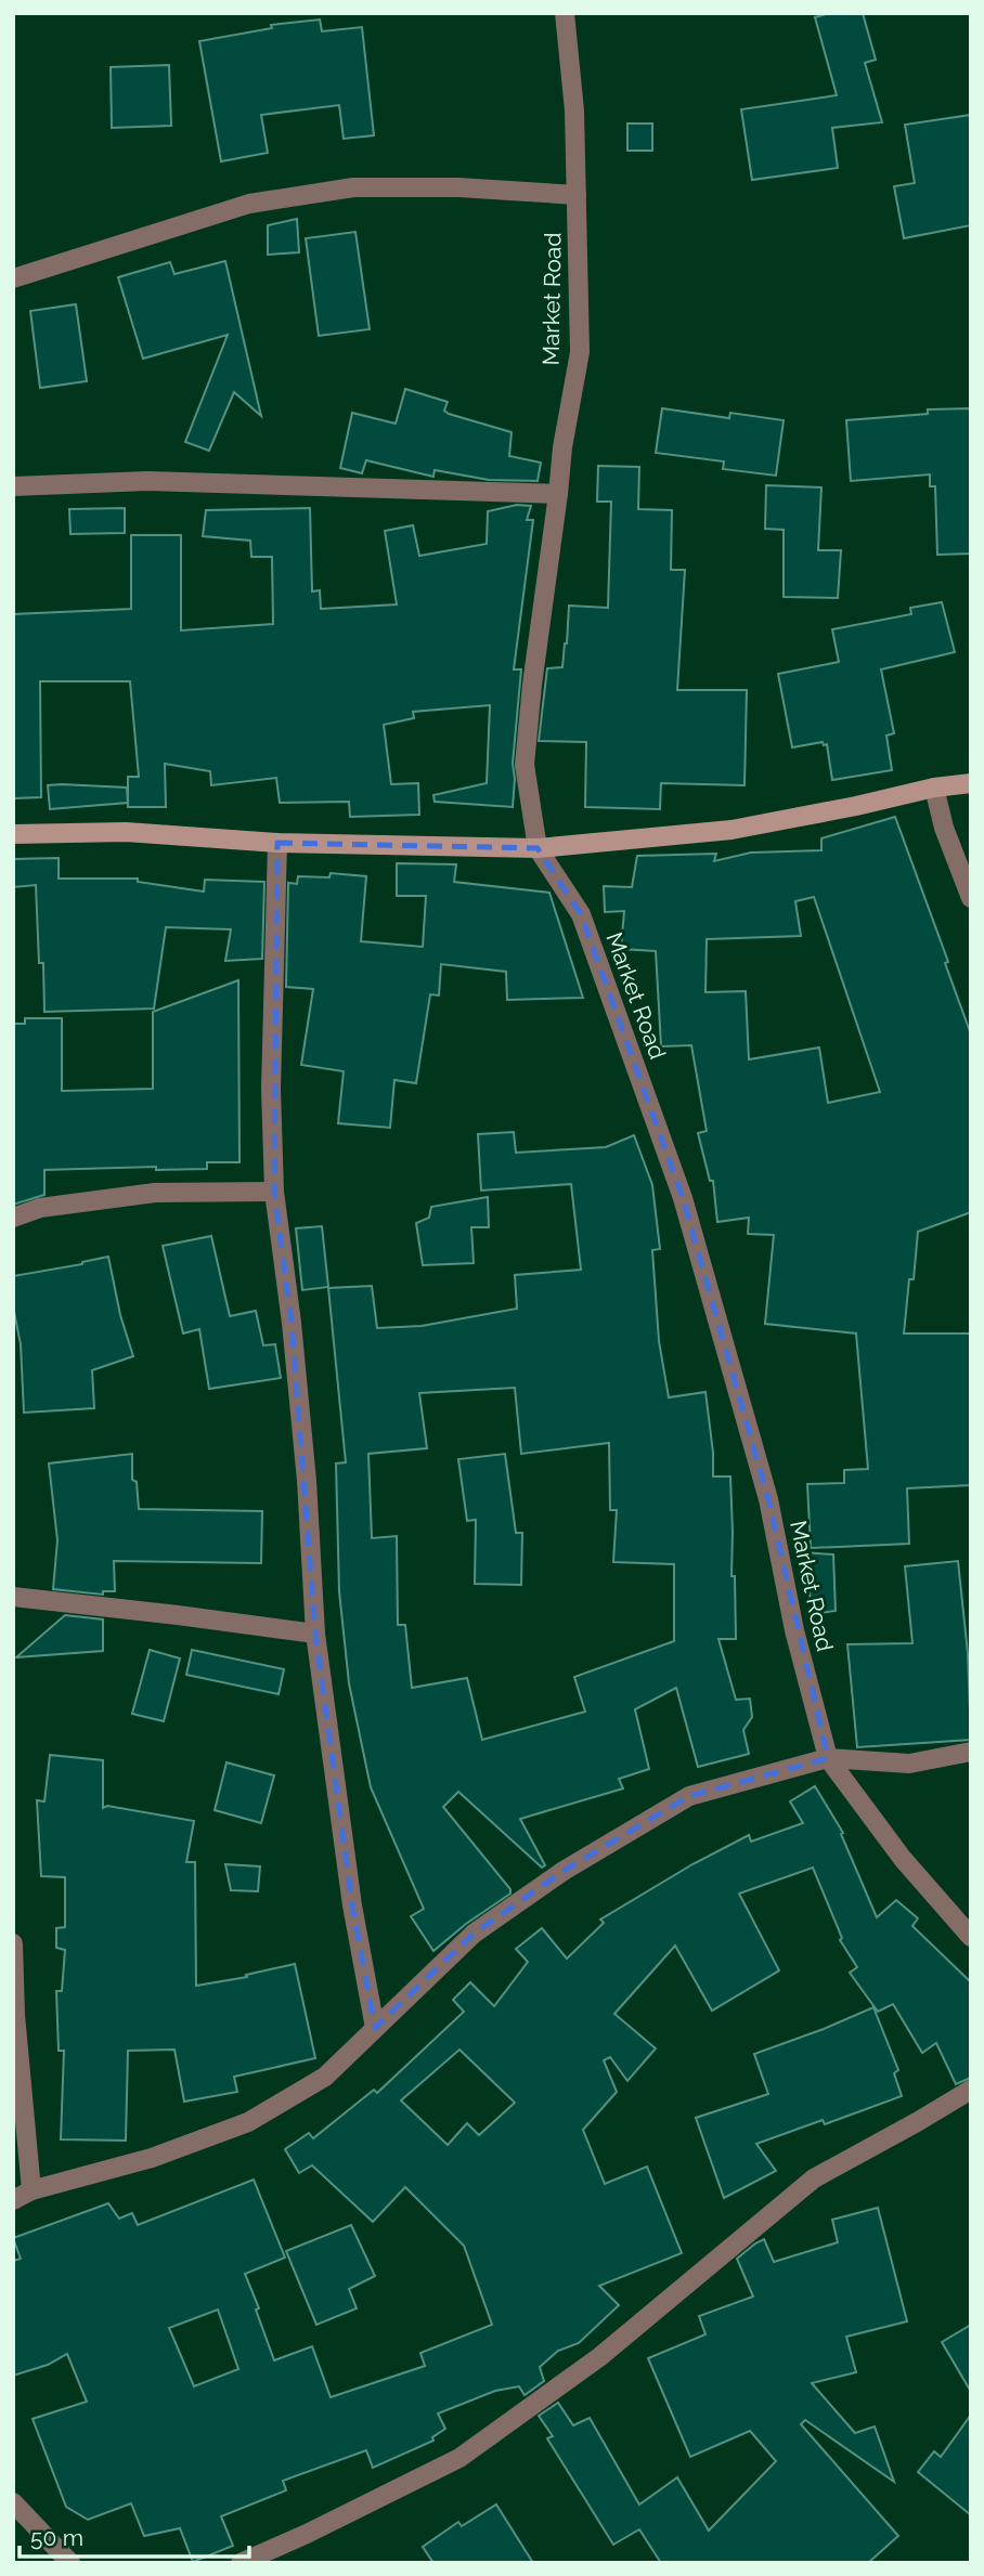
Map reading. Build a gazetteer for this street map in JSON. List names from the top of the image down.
{
  "streets": {
    "street": ["Market Road"]
  },
  "scale_bar": "50 m"
}
